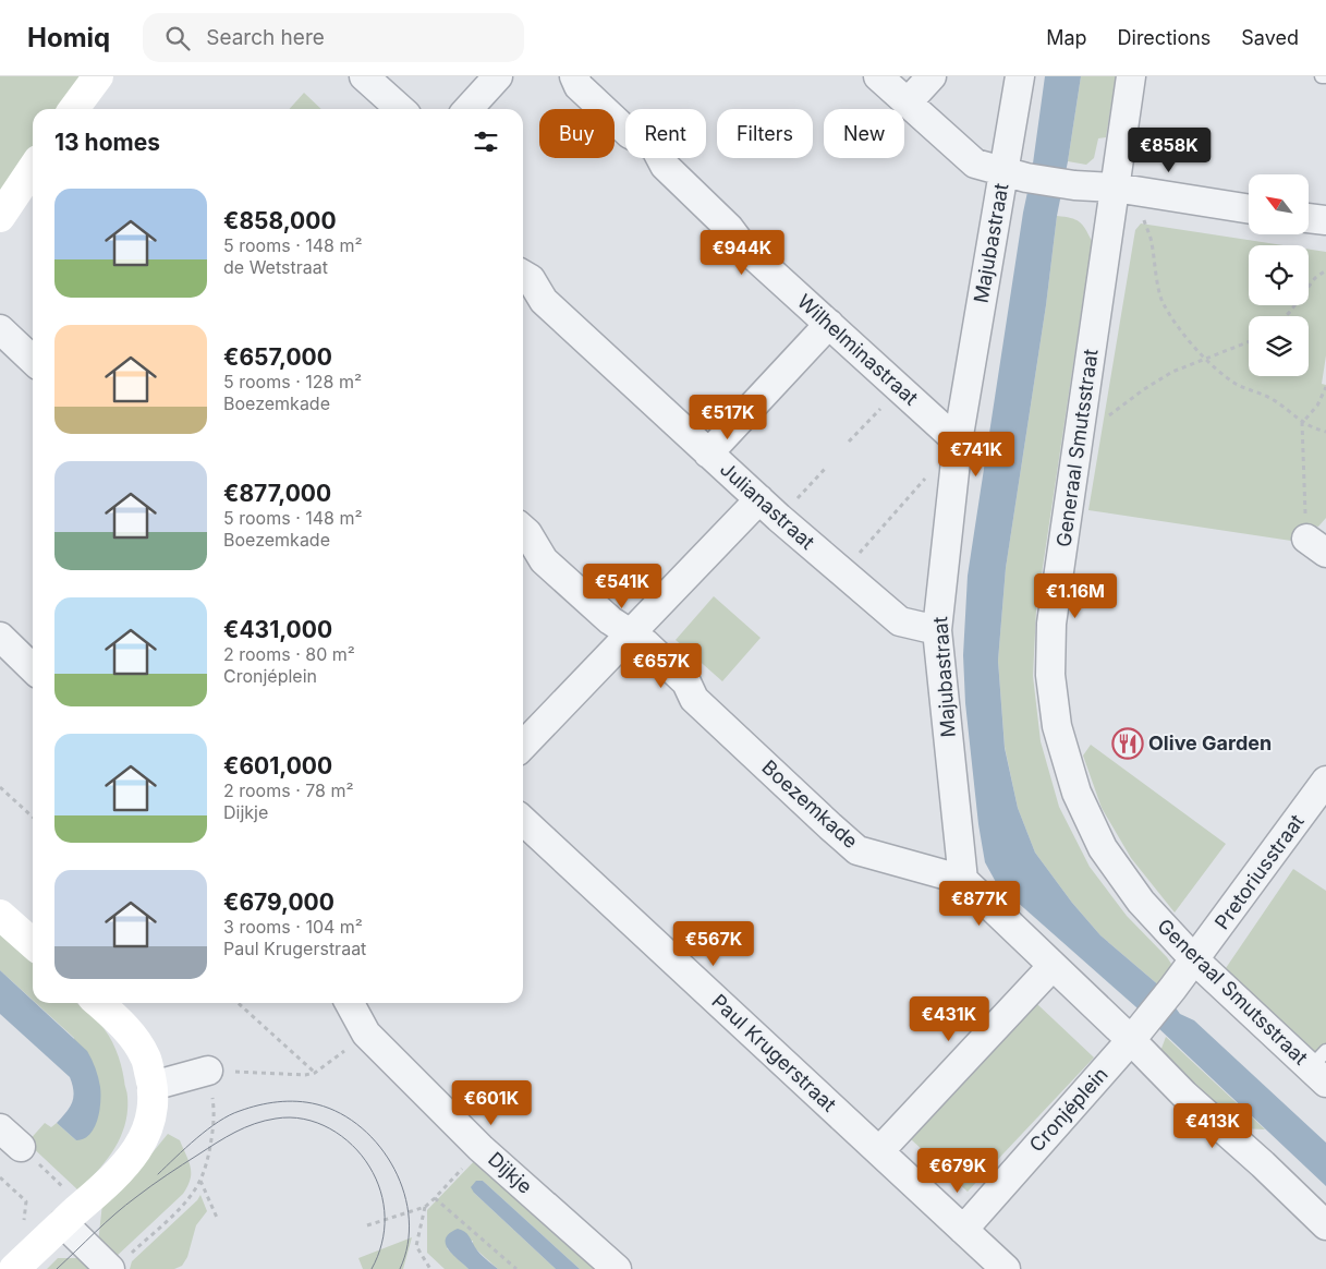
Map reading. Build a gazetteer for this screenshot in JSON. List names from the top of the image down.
{
  "streets": {
    "street": [
      "Majubastraat",
      "Wilhelminastraat",
      "Generaal Smutsstraat",
      "Julianastraat",
      "Boezemkade",
      "Pretoriusstraat",
      "Paul Krugerstraat",
      "Cronjéplein",
      "Dijkje"
    ]
  },
  "crossings": [
    ["Majubastraat", "Wilhelminastraat"],
    ["Majubastraat", "Julianastraat"],
    ["Majubastraat", "Boezemkade"],
    ["Generaal Smutsstraat", "Pretoriusstraat"],
    ["Boezemkade", "Pretoriusstraat"],
    ["Boezemkade", "Cronjéplein"],
    ["Pretoriusstraat", "Cronjéplein"],
    ["Paul Krugerstraat", "Cronjéplein"]
  ],
  "places": {
    "restaurant": ["Olive Garden"]
  },
  "north": "top left",
  "page": {
    "header": "Homiq",
    "search": "Search here",
    "nav": ["Map", "Directions", "Saved"],
    "chip": [
      "Buy",
      "Rent",
      "Filters",
      "New"
    ],
    "heading": "13 homes",
    "price": [
      "€858K",
      "€944K",
      "€517K",
      "€741K",
      "€541K",
      "€1.16M",
      "€657K",
      "€877K",
      "€567K",
      "€431K",
      "€601K",
      "€413K",
      "€679K"
    ],
    "list": [
      {
        "name": "€858,000",
        "note": "5 rooms · 148 m² · de Wetstraat"
      },
      {
        "name": "€657,000",
        "note": "5 rooms · 128 m² · Boezemkade"
      },
      {
        "name": "€877,000",
        "note": "5 rooms · 148 m² · Boezemkade"
      },
      {
        "name": "€431,000",
        "note": "2 rooms · 80 m² · Cronjéplein"
      },
      {
        "name": "€601,000",
        "note": "2 rooms · 78 m² · Dijkje"
      },
      {
        "name": "€679,000",
        "note": "3 rooms · 104 m² · Paul Krugerstraat"
      }
    ]
  }
}
